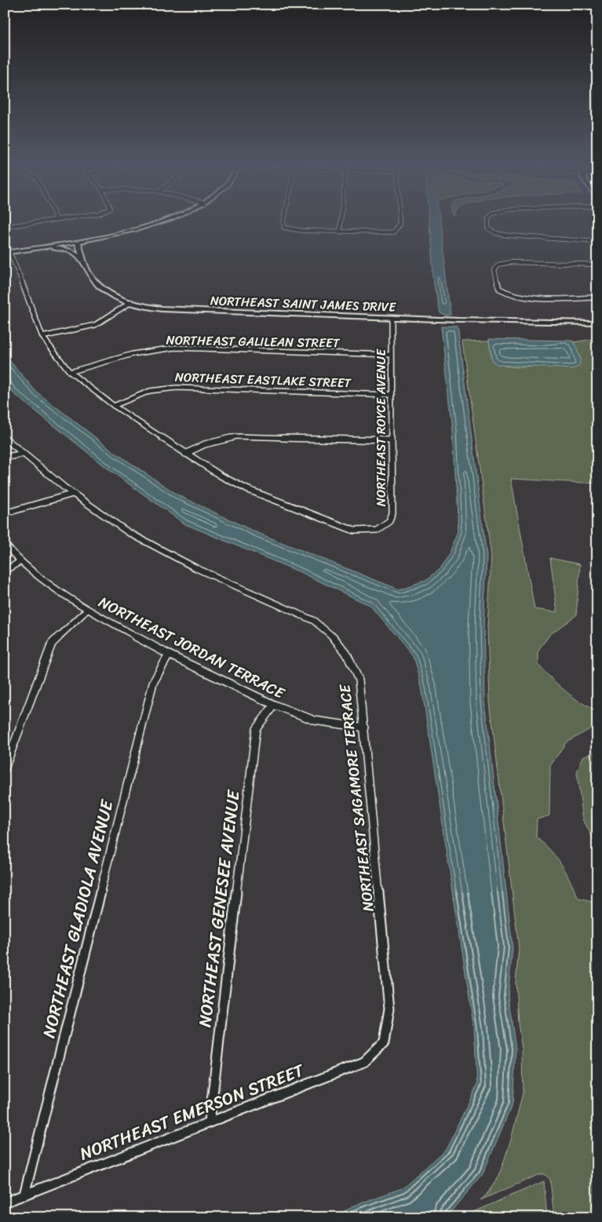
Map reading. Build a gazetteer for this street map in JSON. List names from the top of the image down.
{
  "streets": {
    "main road": ["NORTHEAST SAINT JAMES DRIVE"],
    "street": [
      "NORTHEAST GALILEAN STREET",
      "NORTHEAST EASTLAKE STREET",
      "NORTHEAST ROYCE AVENUE",
      "NORTHEAST JORDAN TERRACE",
      "NORTHEAST SAGAMORE TERRACE",
      "NORTHEAST GENESEE AVENUE",
      "NORTHEAST GLADIOLA AVENUE",
      "NORTHEAST EMERSON STREET"
    ]
  },
  "crossings": [
    ["NORTHEAST SAINT JAMES DRIVE", "NORTHEAST ROYCE AVENUE"],
    ["NORTHEAST GALILEAN STREET", "NORTHEAST ROYCE AVENUE"],
    ["NORTHEAST EASTLAKE STREET", "NORTHEAST ROYCE AVENUE"],
    ["NORTHEAST JORDAN TERRACE", "NORTHEAST SAGAMORE TERRACE"],
    ["NORTHEAST JORDAN TERRACE", "NORTHEAST GENESEE AVENUE"],
    ["NORTHEAST JORDAN TERRACE", "NORTHEAST GLADIOLA AVENUE"],
    ["NORTHEAST SAGAMORE TERRACE", "NORTHEAST EMERSON STREET"],
    ["NORTHEAST GENESEE AVENUE", "NORTHEAST EMERSON STREET"],
    ["NORTHEAST GLADIOLA AVENUE", "NORTHEAST EMERSON STREET"]
  ]
}
